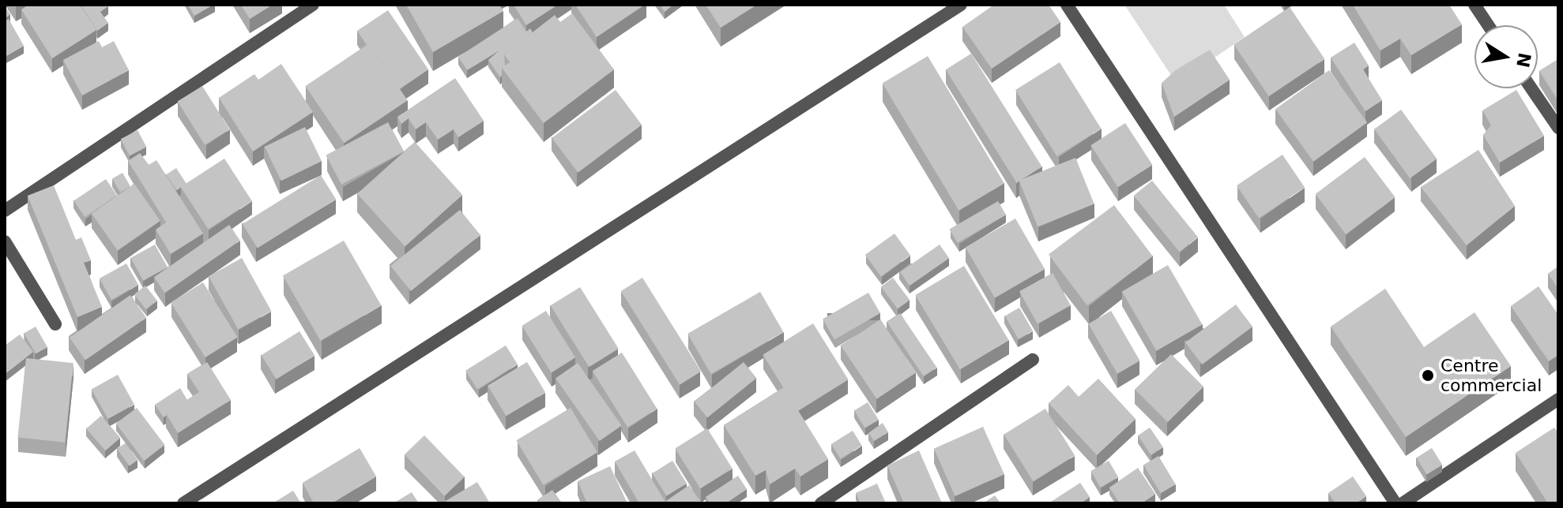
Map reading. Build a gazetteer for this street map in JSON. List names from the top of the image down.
{
  "places": ["Centre commercial"],
  "north": "right"
}
